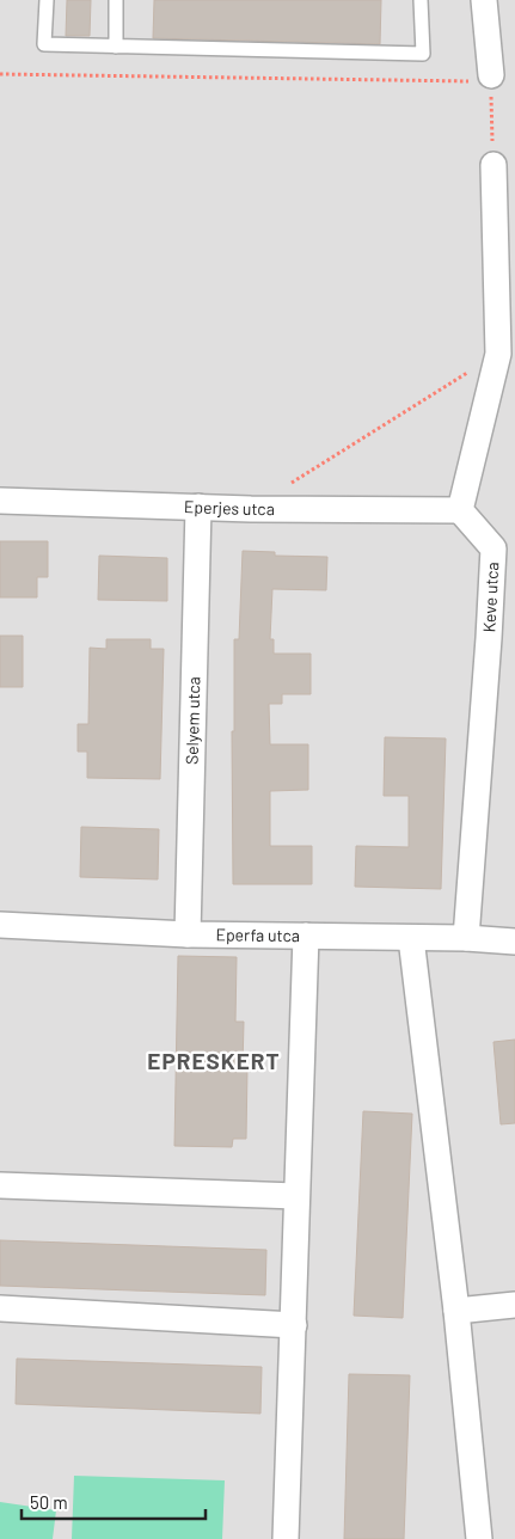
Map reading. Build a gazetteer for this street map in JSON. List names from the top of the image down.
{
  "streets": {
    "street": [
      "Eperjes utca",
      "Keve utca",
      "Selyem utca",
      "Eperfa utca"
    ]
  },
  "crossings": [
    ["Eperjes utca", "Keve utca"],
    ["Eperjes utca", "Selyem utca"],
    ["Keve utca", "Eperfa utca"],
    ["Selyem utca", "Eperfa utca"]
  ],
  "districts": ["EPRESKERT"],
  "scale_bar": "50 m"
}
